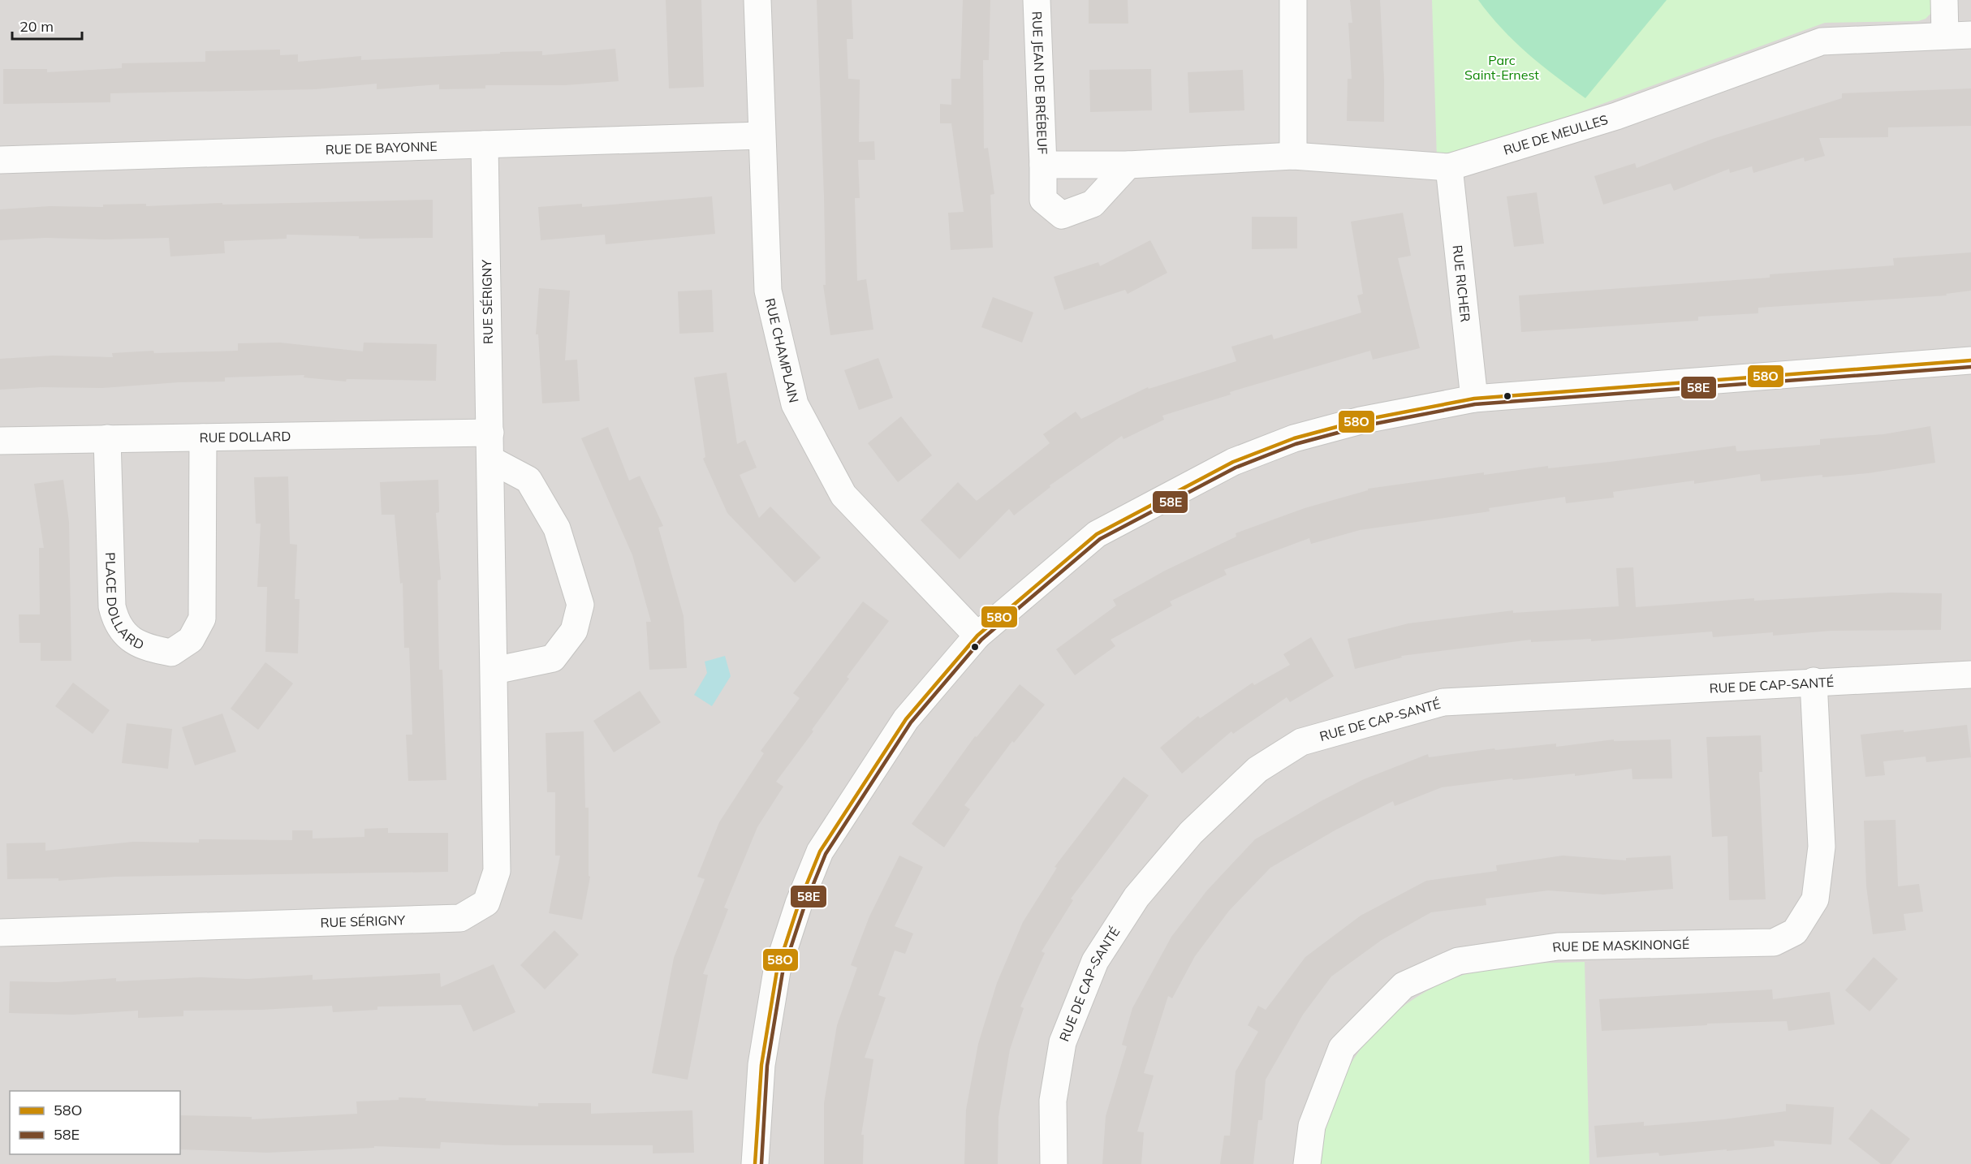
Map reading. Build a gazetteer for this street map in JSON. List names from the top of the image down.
{
  "streets": {
    "street": [
      "RUE JEAN DE BRÉBEUF",
      "RUE DE MEULLES",
      "RUE DE BAYONNE",
      "RUE RICHER",
      "RUE SÉRIGNY",
      "RUE CHAMPLAIN",
      "RUE DOLLARD",
      "PLACE DOLLARD",
      "RUE DE CAP-SANTÉ",
      "RUE DE MASKINONGÉ"
    ]
  },
  "crossings": [
    ["RUE JEAN DE BRÉBEUF", "RUE DE MEULLES"],
    ["RUE DE MEULLES", "RUE RICHER"],
    ["RUE DE BAYONNE", "RUE SÉRIGNY"],
    ["RUE DE BAYONNE", "RUE CHAMPLAIN"],
    ["RUE SÉRIGNY", "RUE DOLLARD"],
    ["RUE DOLLARD", "PLACE DOLLARD"],
    ["RUE DE CAP-SANTÉ", "RUE DE MASKINONGÉ"]
  ],
  "parks": ["Parc Saint-Ernest"],
  "lines": ["transit line 58O", "transit line 58E"],
  "legend": ["58O", "58E"],
  "scale_bar": "20 m"
}
